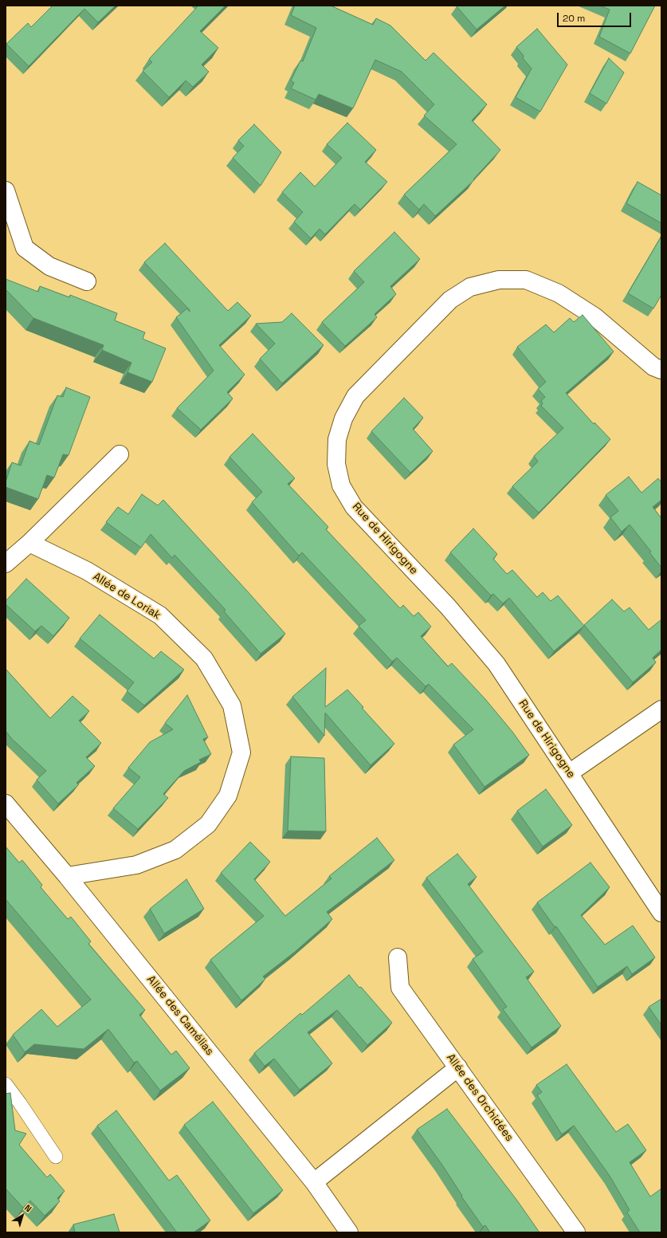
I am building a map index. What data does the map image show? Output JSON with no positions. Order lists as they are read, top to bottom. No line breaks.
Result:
{"streets":{"street":["Rue de Hirigogne","Allée de Loriak","Allée des Camélias","Allée des Orchidées"]},"crossings":[["Allée de Loriak","Allée des Camélias"]],"scale_bar":"20 m","north":"top right"}
